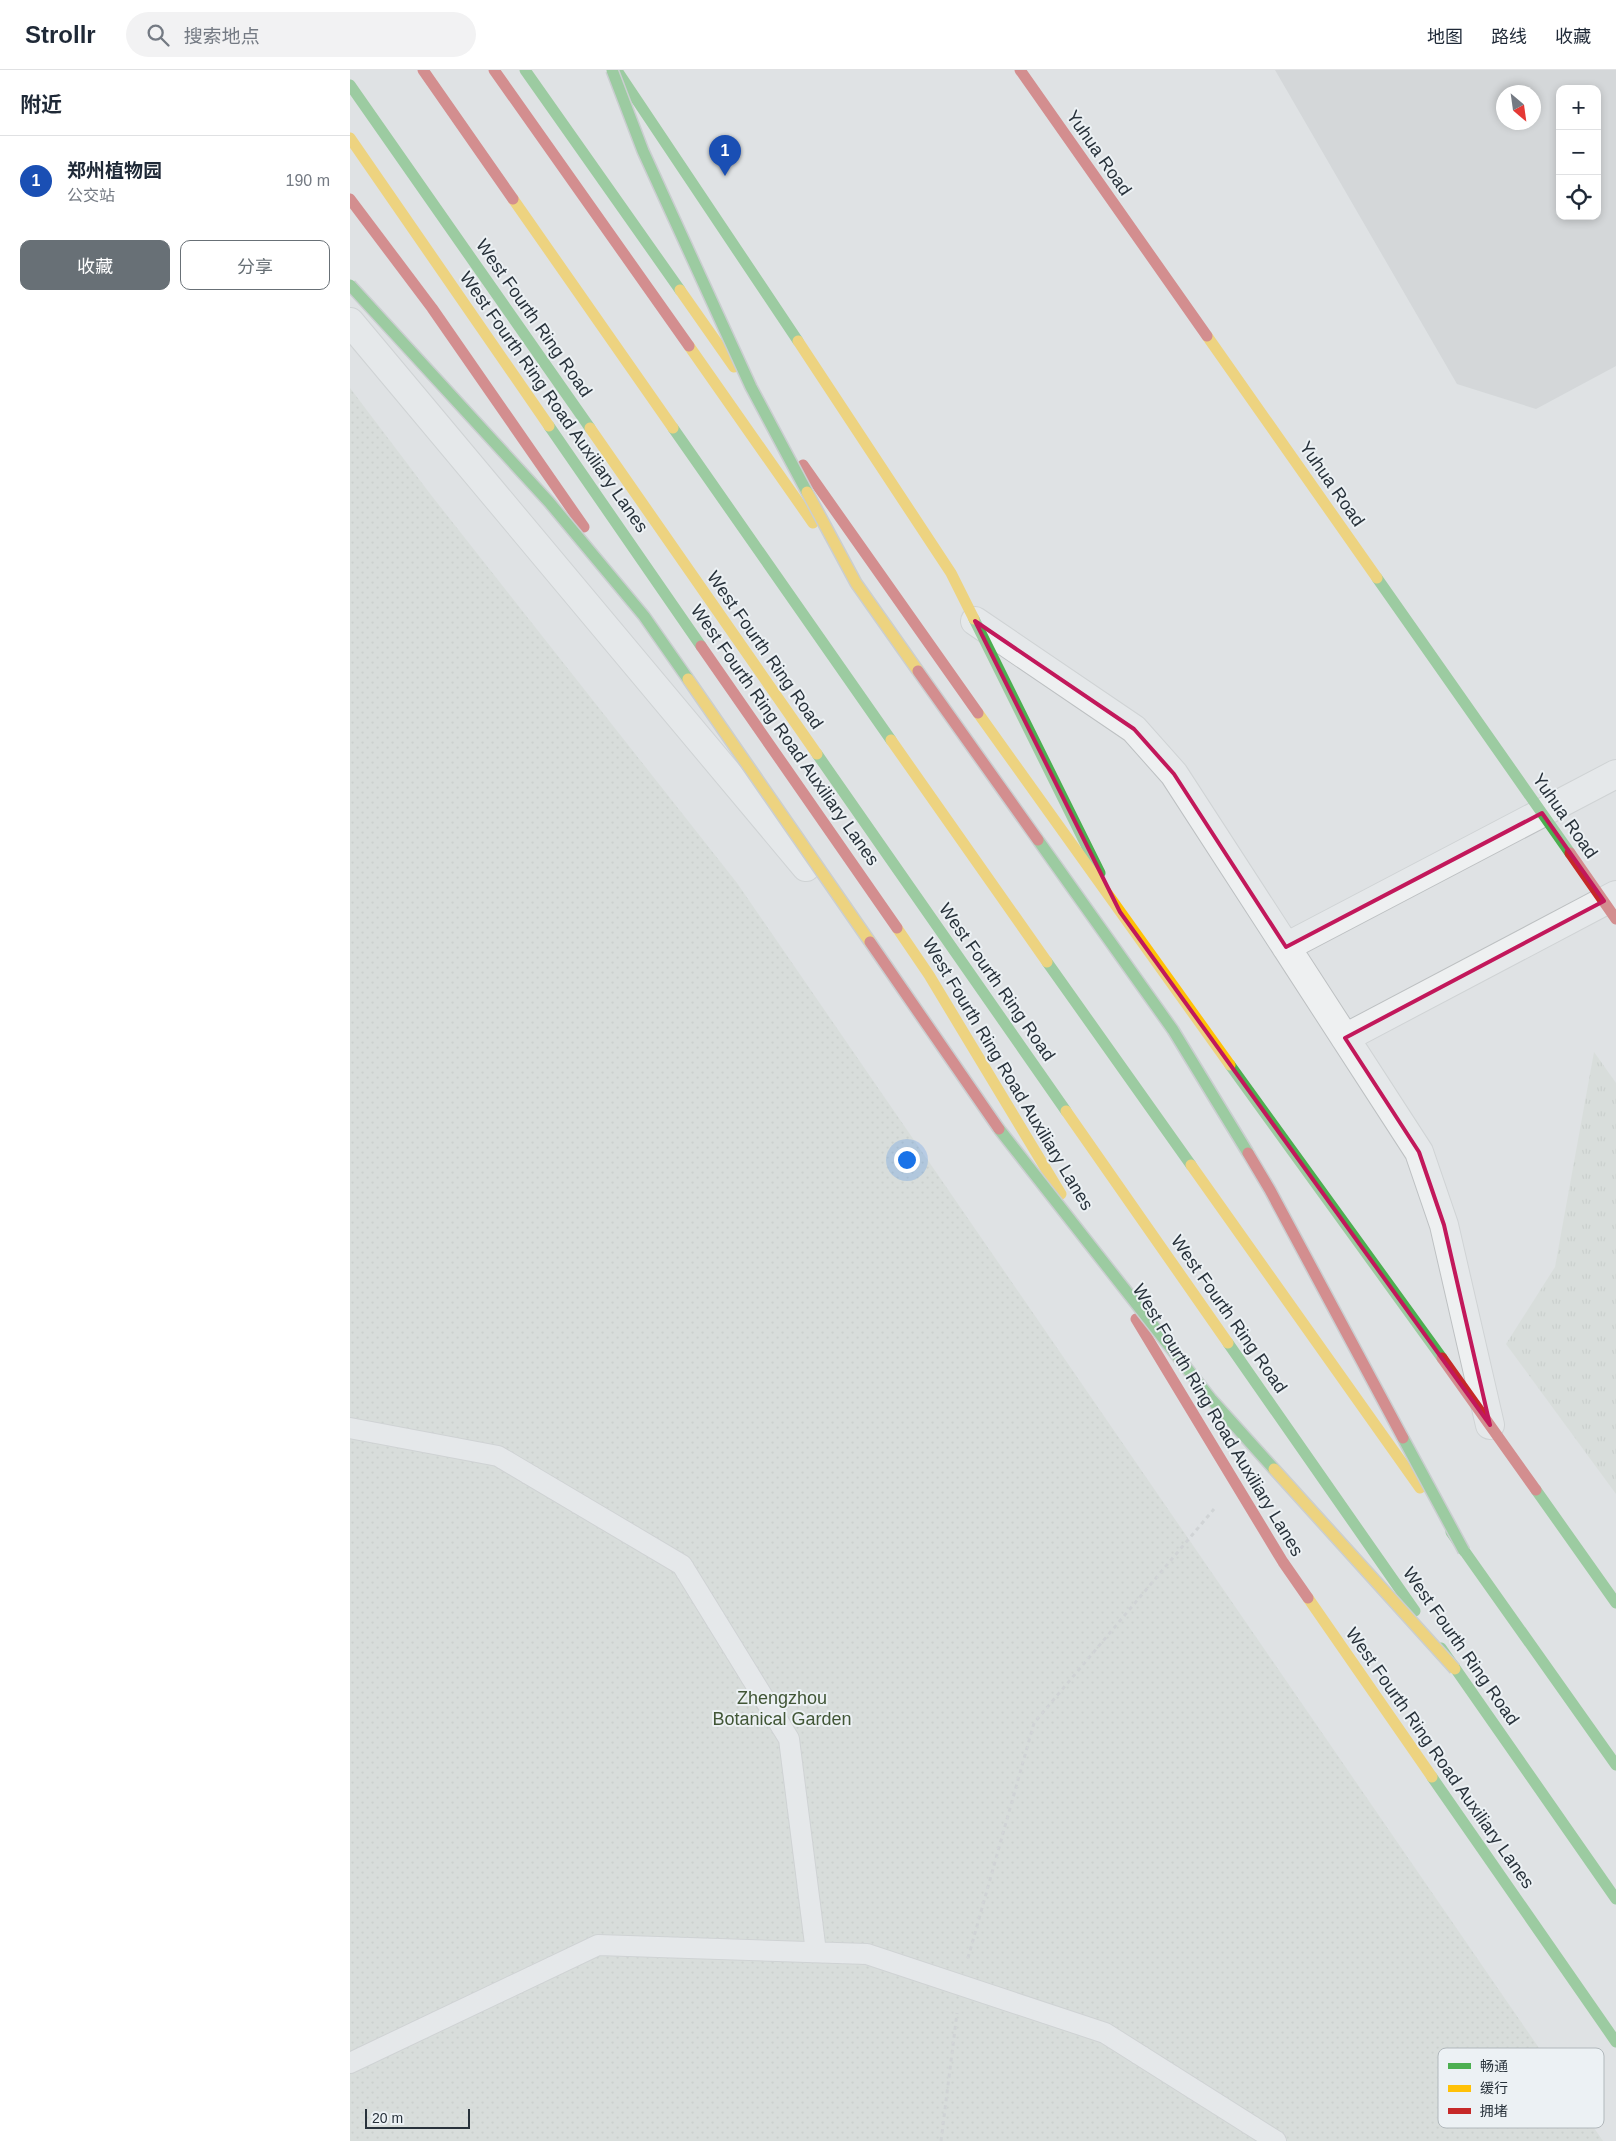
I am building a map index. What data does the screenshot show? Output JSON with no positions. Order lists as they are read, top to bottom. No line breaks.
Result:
{"streets":{"main road":["Yuhua Road","West Fourth Ring Road","West Fourth Ring Road Auxiliary Lanes"]},"parks":["Zhengzhou Botanical Garden"],"legend":["畅通","缓行","拥堵"],"scale_bar":"20 m","north":"bottom right","page":{"header":"Strollr","search":"搜索地点","nav":["地图","路线","收藏"],"heading":"附近","map_buttons":["+","−"],"list":[{"mark":"1","name":"郑州植物园","note":"公交站","value":"190 m"}],"pins":"1","buttons":["收藏","分享"],"scale":"20 m"}}
